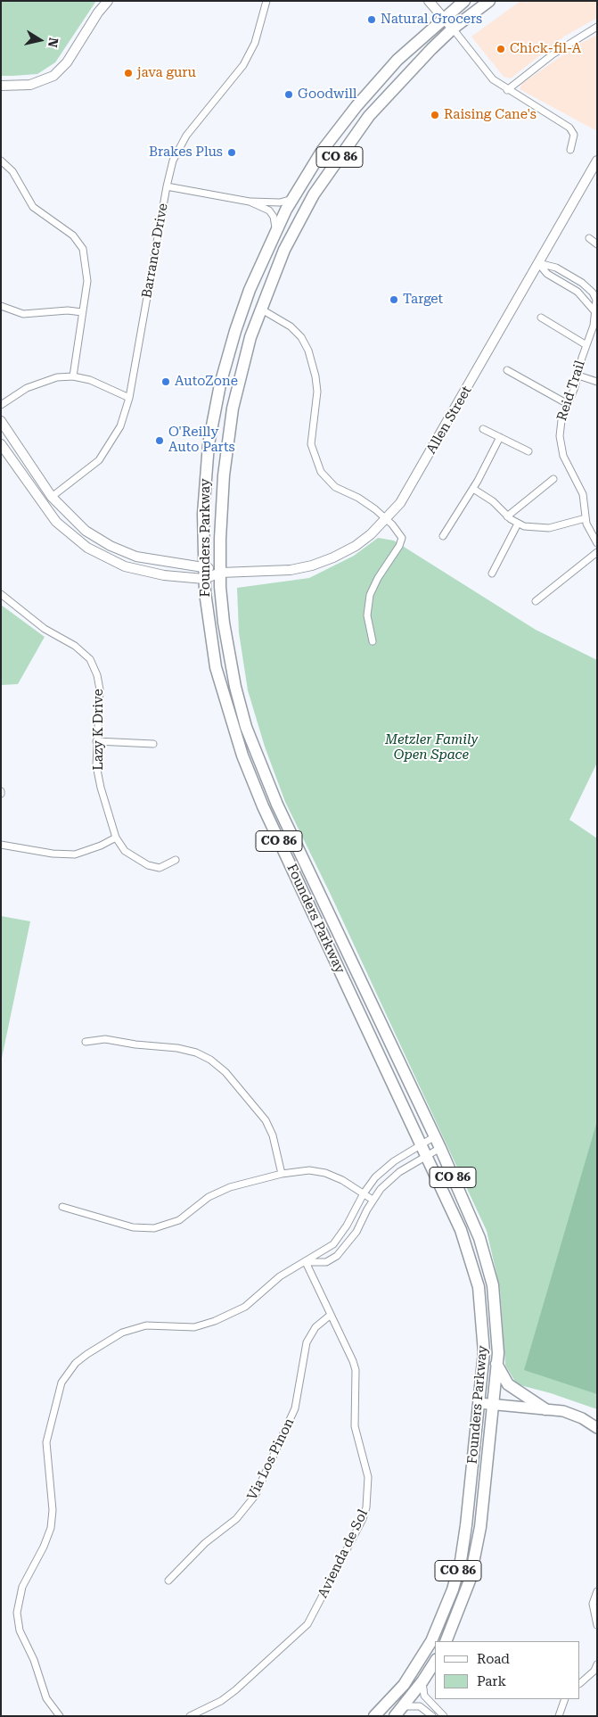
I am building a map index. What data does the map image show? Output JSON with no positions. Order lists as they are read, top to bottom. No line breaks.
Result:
{"streets":{"highway":["CO 86","Founders Parkway"],"street":["Barranca Drive","Reid Trail","Allen Street","Lazy K Drive","Via Los Pinon","Avienda de Sol"]},"crossings":[["Reid Trail","Allen Street"],["Allen Street","Founders Parkway"],["Via Los Pinon","Avienda de Sol"]],"parks":["Metzler Family Open Space"],"places":["Natural Grocers","Chick-fil-A","java guru","Goodwill","Raising Cane's","Brakes Plus","Target","AutoZone","O'Reilly Auto Parts"],"legend":["Road","Park"],"north":"right"}
